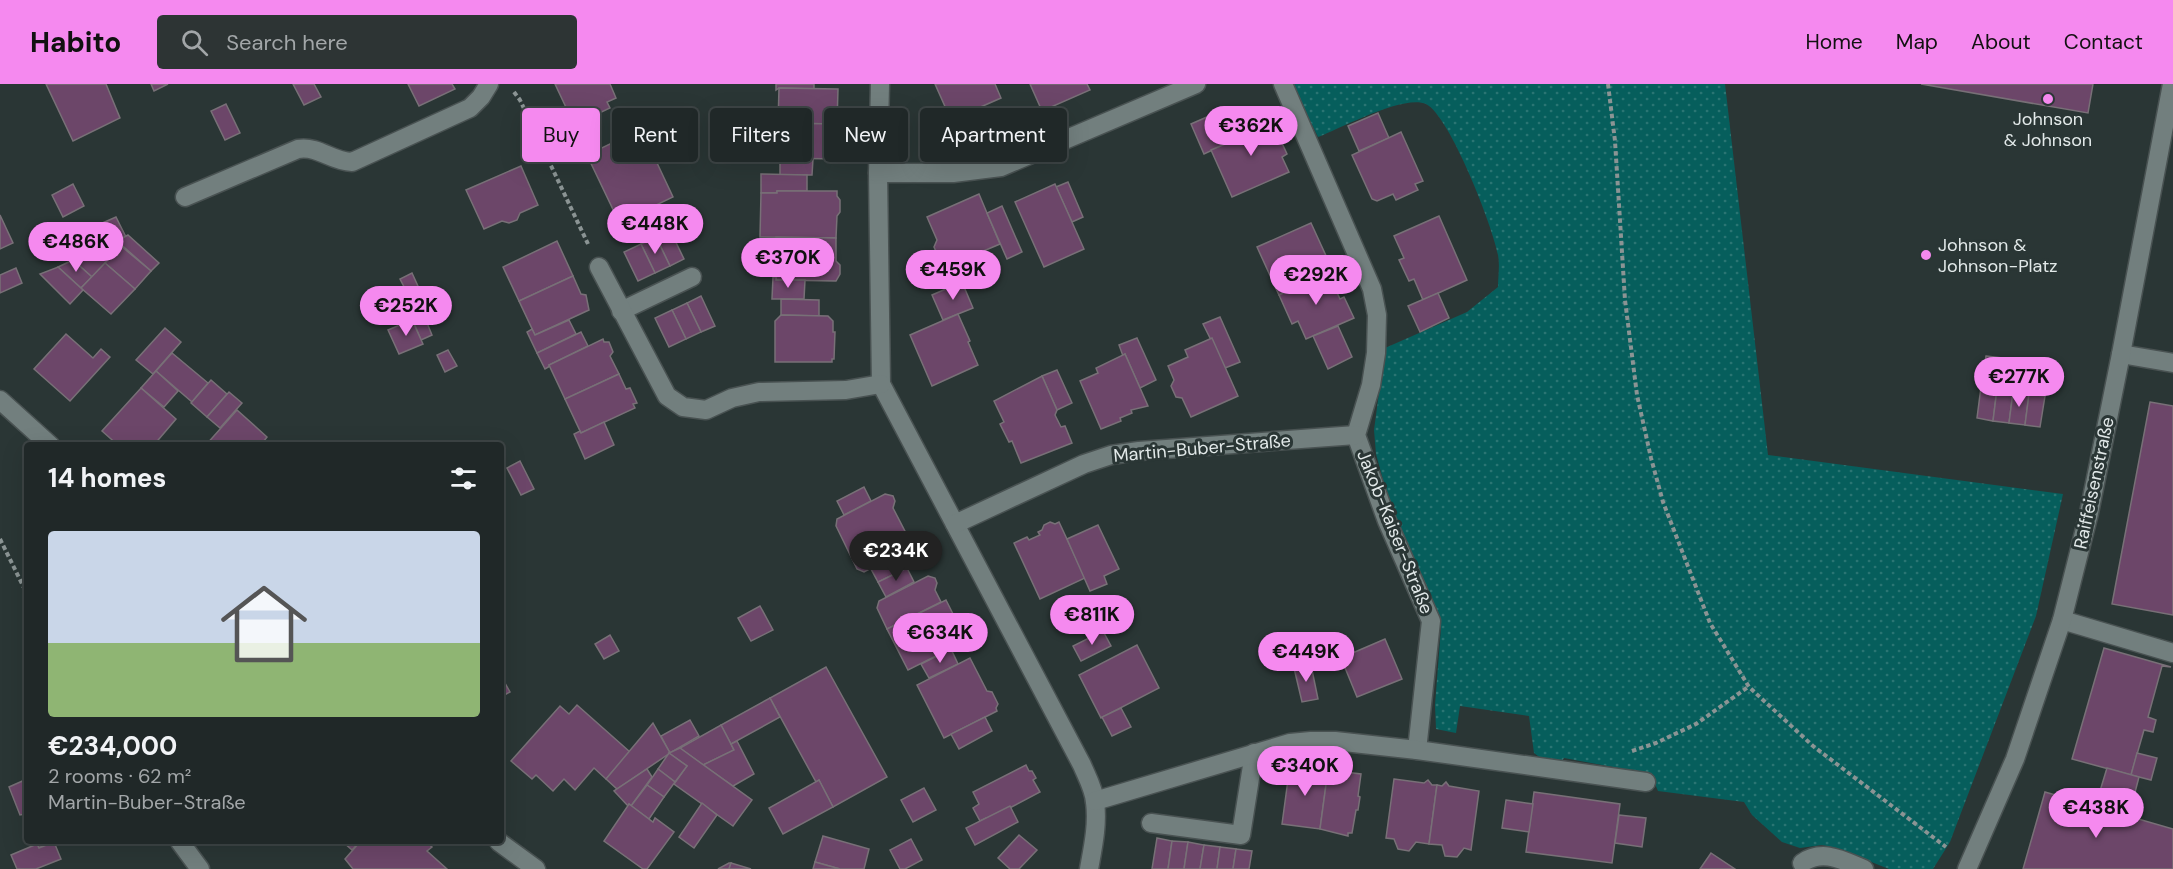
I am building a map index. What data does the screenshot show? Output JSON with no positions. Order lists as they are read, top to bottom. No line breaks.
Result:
{"streets":{"street":["Martin-Buber-Straße","Raiffeisenstraße","Jakob-Kaiser-Straße"]},"crossings":[["Martin-Buber-Straße","Jakob-Kaiser-Straße"]],"places":["Johnson & Johnson","Johnson & Johnson-Platz"],"page":{"header":"Habito","search":"Search here","nav":["Home","Map","About","Contact"],"price":["€362K","€448K","€486K","€370K","€459K","€292K","€252K","€277K","€234K","€811K","€634K","€449K","€340K","€438K"],"chip":["Buy","Rent","Filters","New","Apartment"],"heading":"14 homes","list":[{"name":"€234,000","note":"2 rooms · 62 m² · Martin-Buber-Straße"}]}}
